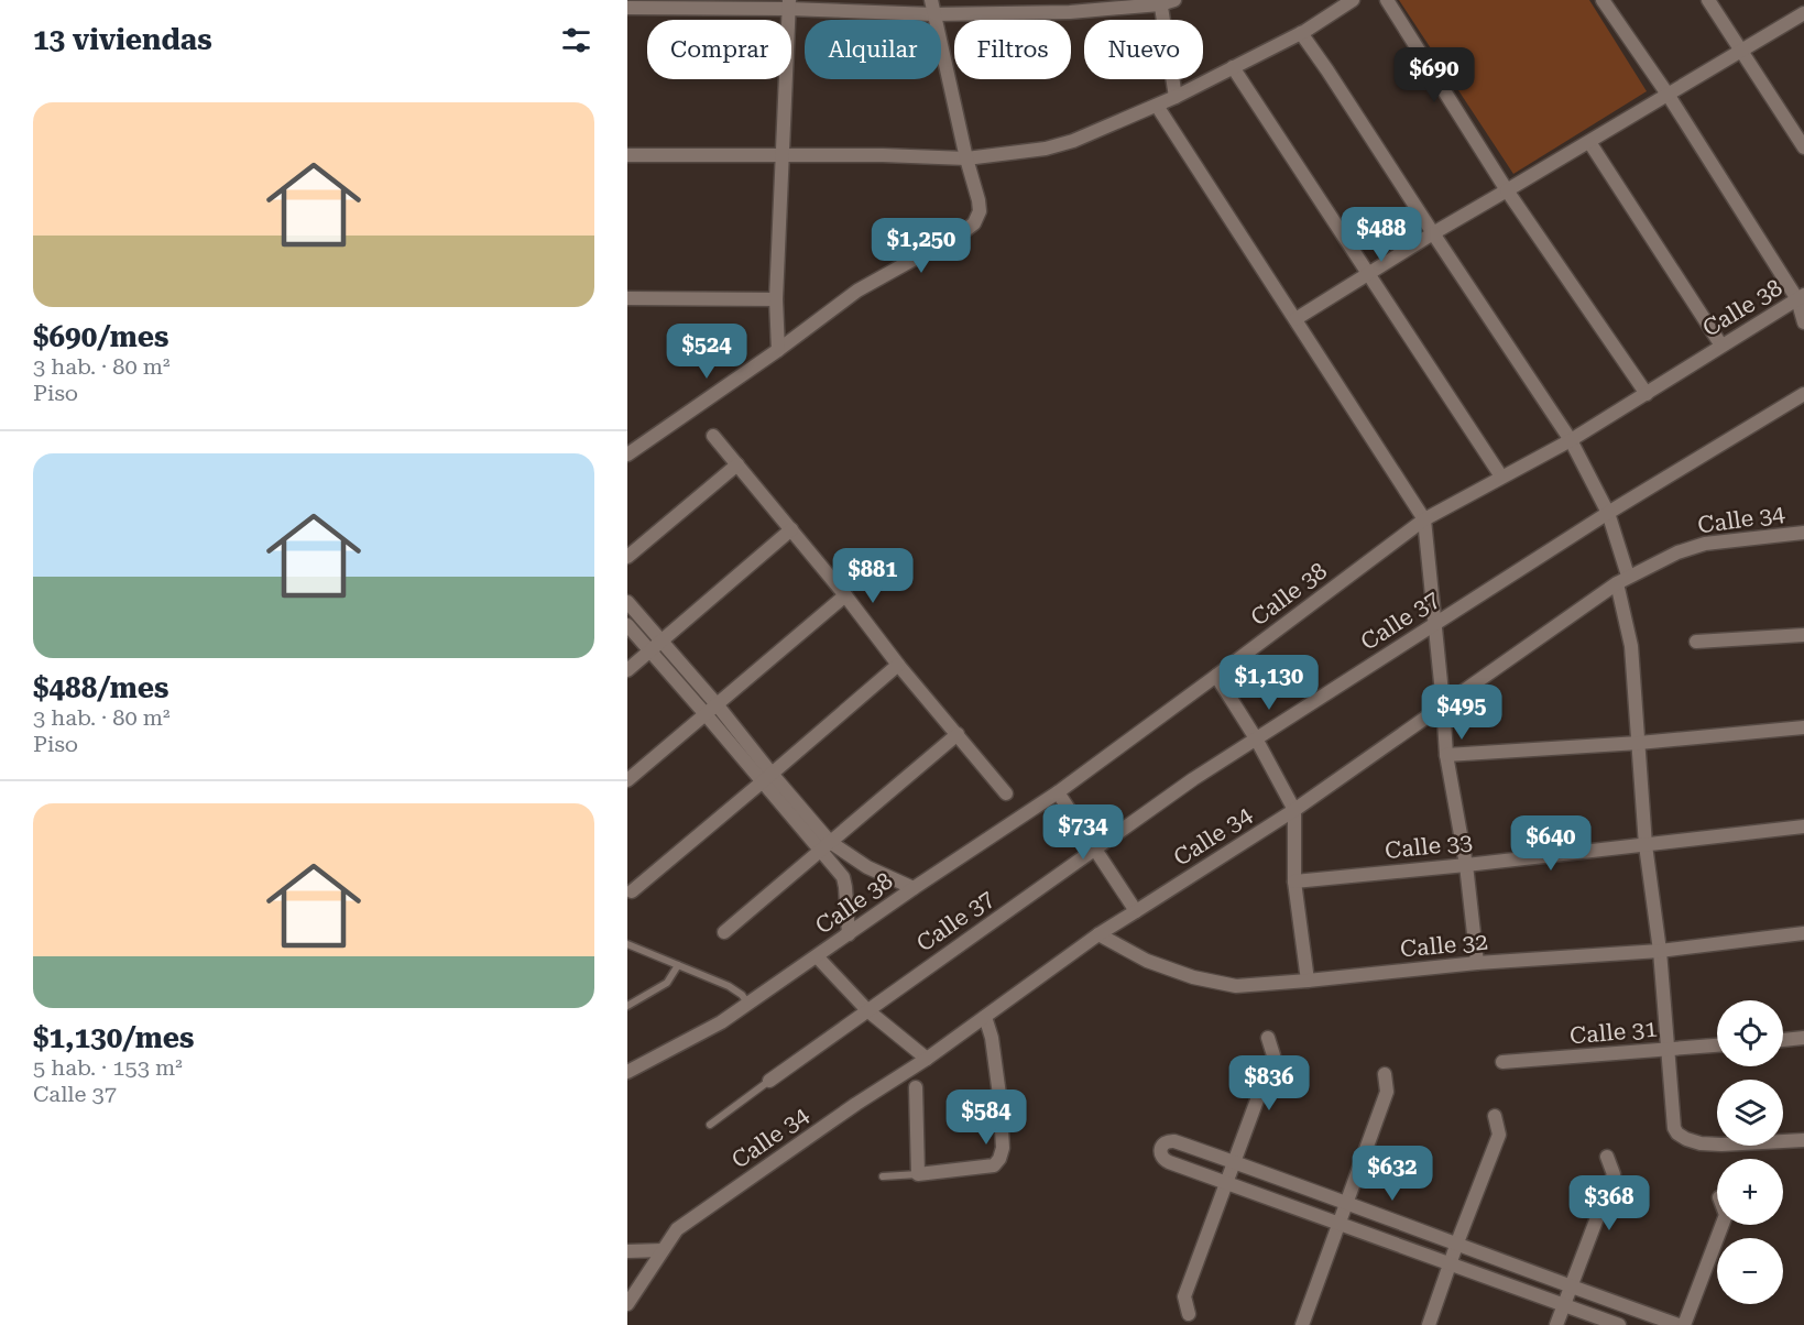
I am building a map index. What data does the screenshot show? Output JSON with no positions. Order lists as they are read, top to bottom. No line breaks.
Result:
{"streets":{"street":["Calle 38","Calle 34","Calle 37","Calle 33","Calle 32","Calle 31"]},"crossings":[["Calle 34","Calle 32"]],"page":{"heading":"13 viviendas","chip":["Comprar","Alquilar","Filtros","Nuevo"],"price":["$690","$488","$1,250","$524","$881","$1,130","$495","$734","$640","$836","$584","$632","$368"],"list":[{"name":"$690/mes","note":"3 hab. · 80 m² · Piso"},{"name":"$488/mes","note":"3 hab. · 80 m² · Piso"},{"name":"$1,130/mes","note":"5 hab. · 153 m² · Calle 37"}],"map_buttons":["+","−"]}}
